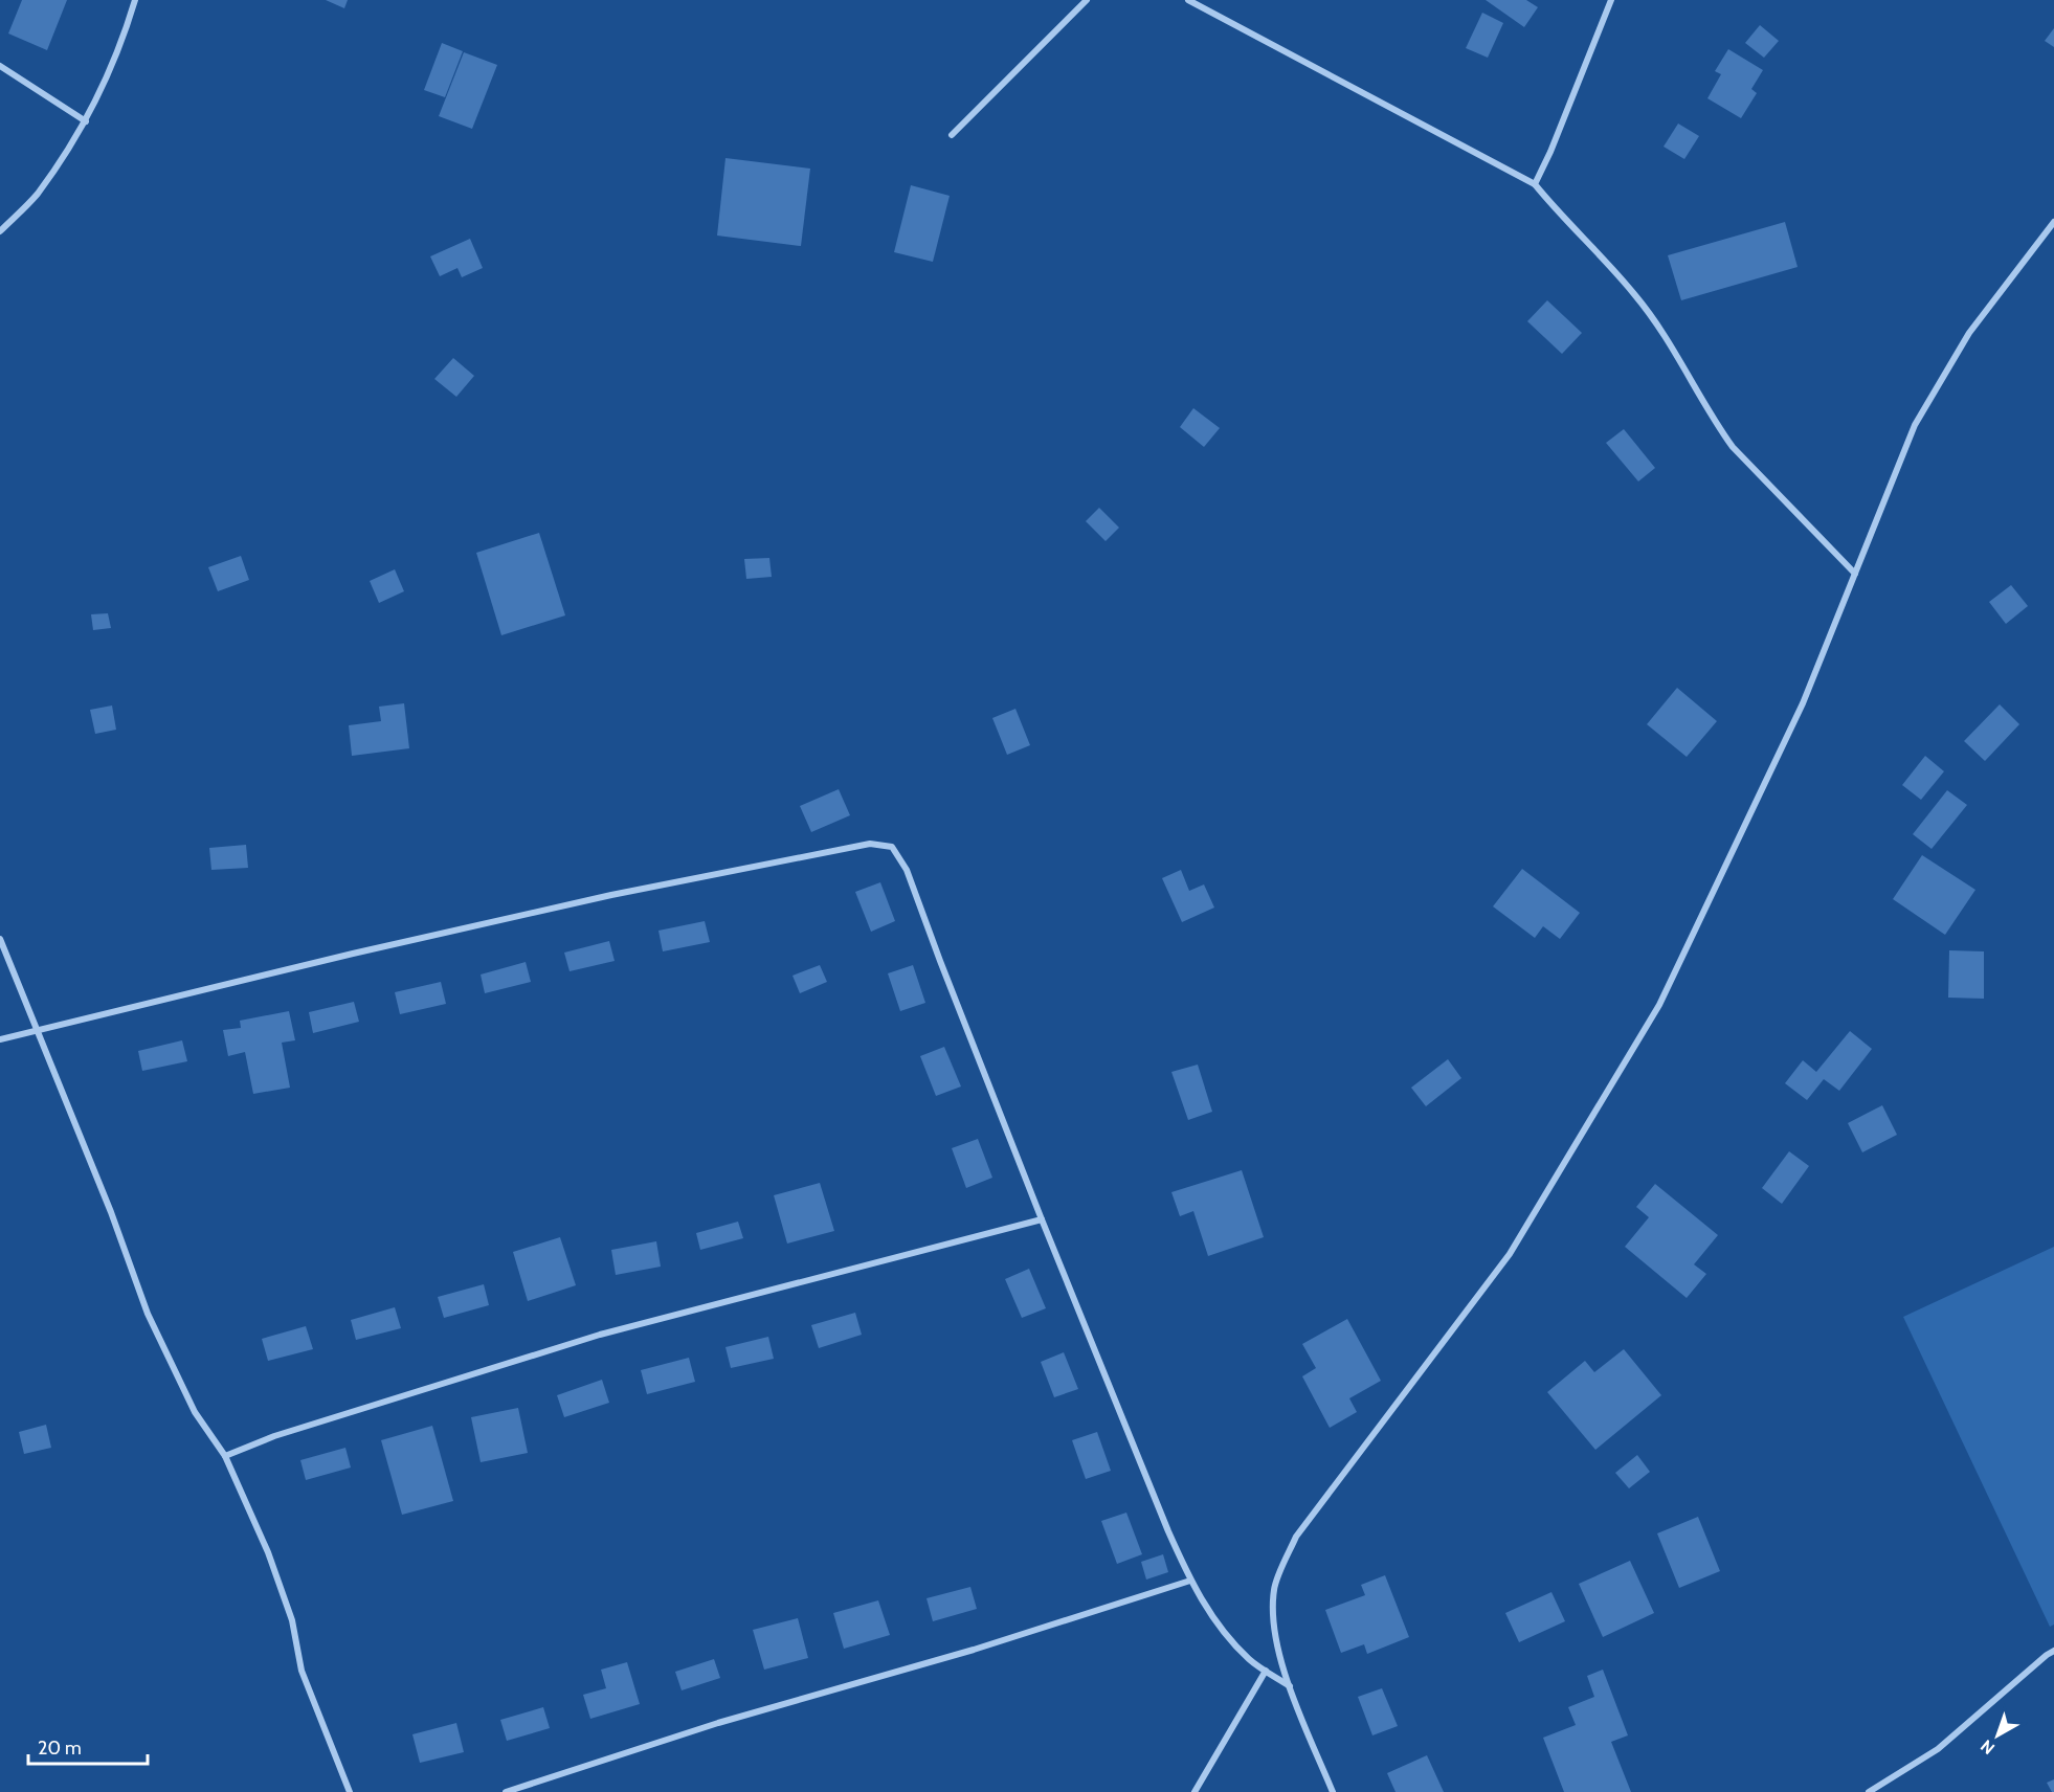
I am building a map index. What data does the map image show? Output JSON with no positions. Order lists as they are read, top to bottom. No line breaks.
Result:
{"scale_bar":"20 m","north":"bottom left"}
